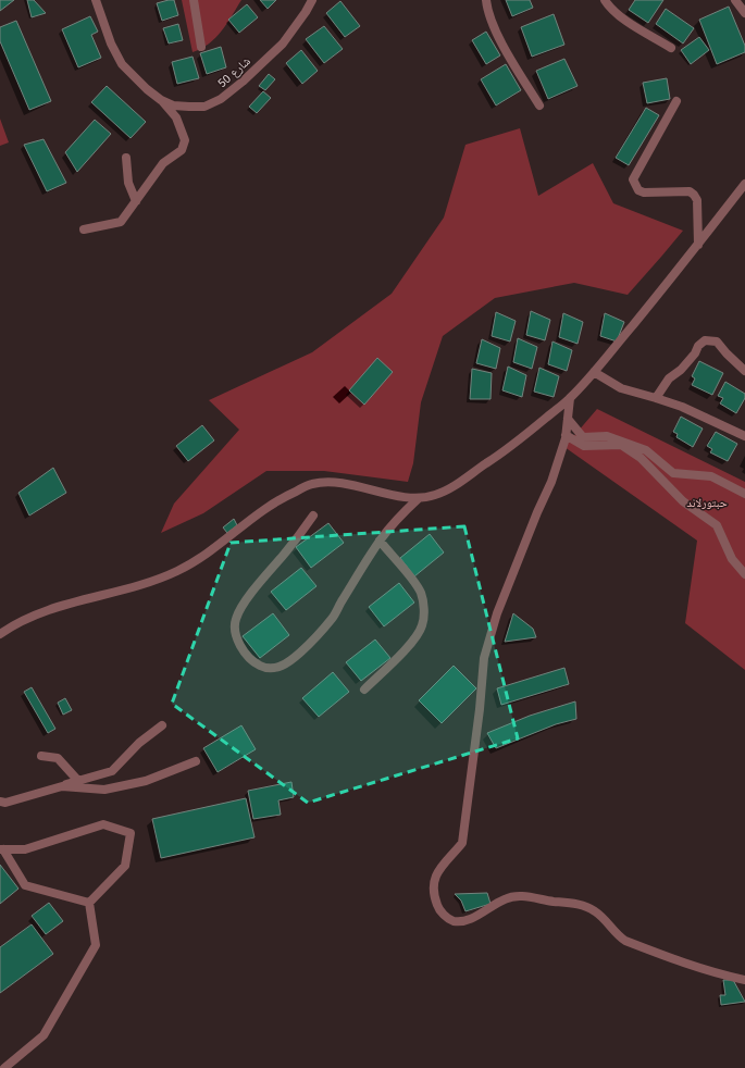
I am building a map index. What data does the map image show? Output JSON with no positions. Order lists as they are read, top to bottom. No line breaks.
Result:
{"streets":{"street":["شارع 50"]},"parks":["حبتورلاند"]}
